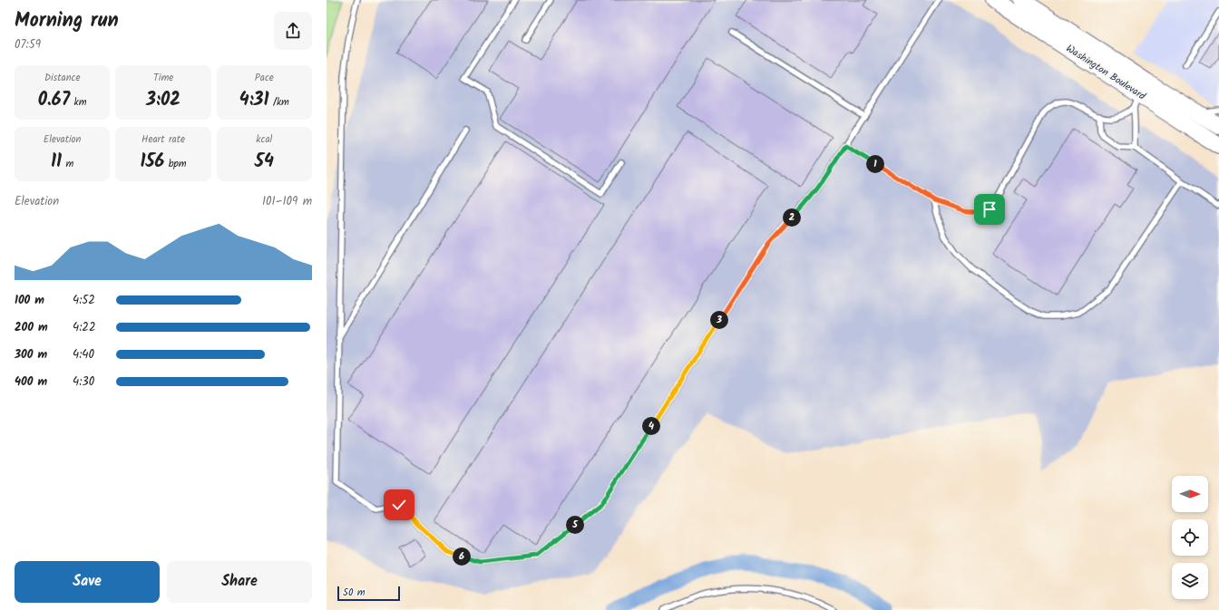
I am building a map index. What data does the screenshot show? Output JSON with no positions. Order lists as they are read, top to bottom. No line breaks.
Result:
{"streets":{"main road":["Washington Boulevard"]},"scale_bar":"50 m","north":"right","page":{"heading":["Morning run","07:59"],"stats":[["Distance","0.67 km"],["Time","3:02"],["Pace","4:31 /km"],["Elevation","11 m"],["Heart rate","156 bpm"],["kcal","54"]],"pins":["1","2","3","4","5","6"],"chart":["Elevation","101–109 m"],"list":[{"name":"100 m","note":"4:52"},{"name":"200 m","note":"4:22"},{"name":"300 m","note":"4:40"},{"name":"400 m","note":"4:30"}],"buttons":["Save","Share"],"scale":"50 m"}}
